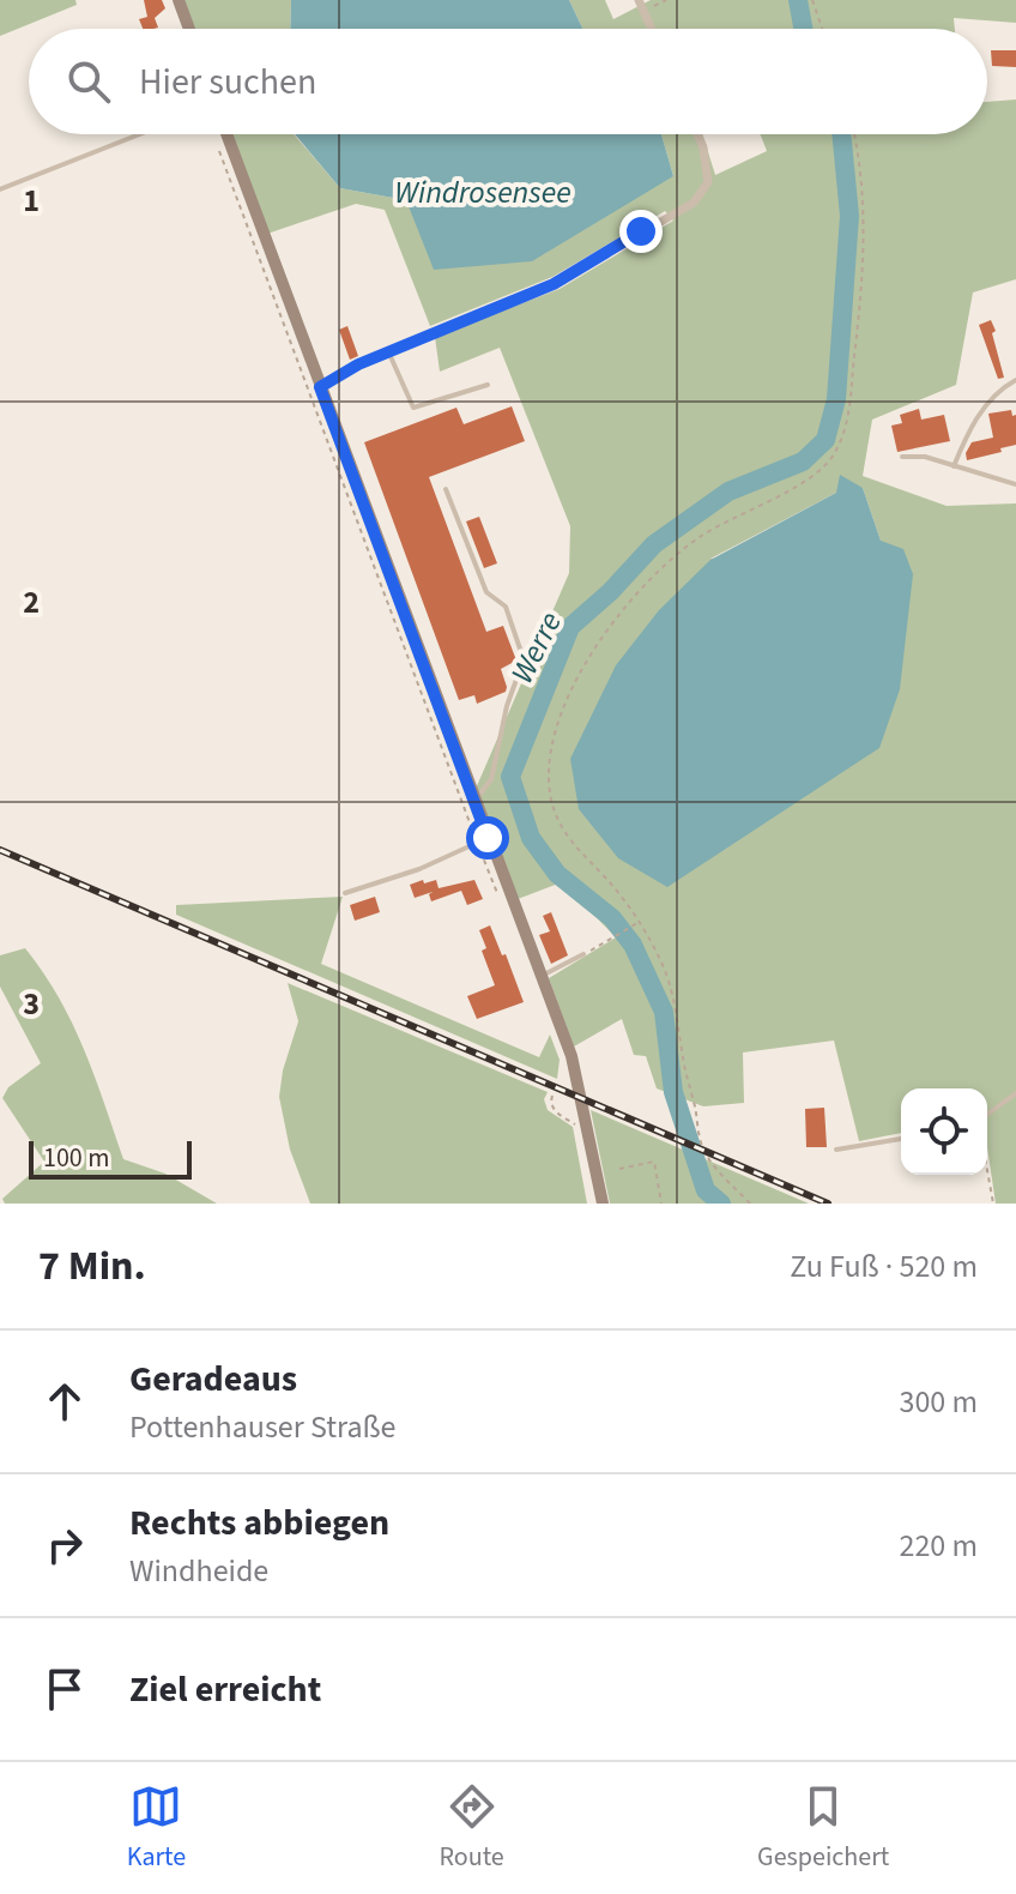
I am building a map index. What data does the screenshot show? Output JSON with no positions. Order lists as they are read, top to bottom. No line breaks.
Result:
{"water":["Windrosensee","Werre"],"scale_bar":"100 m","page":{"search":"Hier suchen","scale":"100 m","heading":["7 Min.","Zu Fuß · 520 m"],"list":[["Geradeaus","Pottenhauser Straße","300 m"],["Rechts abbiegen","Windheide","220 m"],"Ziel erreicht"],"nav":["Karte","Route","Gespeichert"]},"grid":{"rows":["1","2","3"]}}
